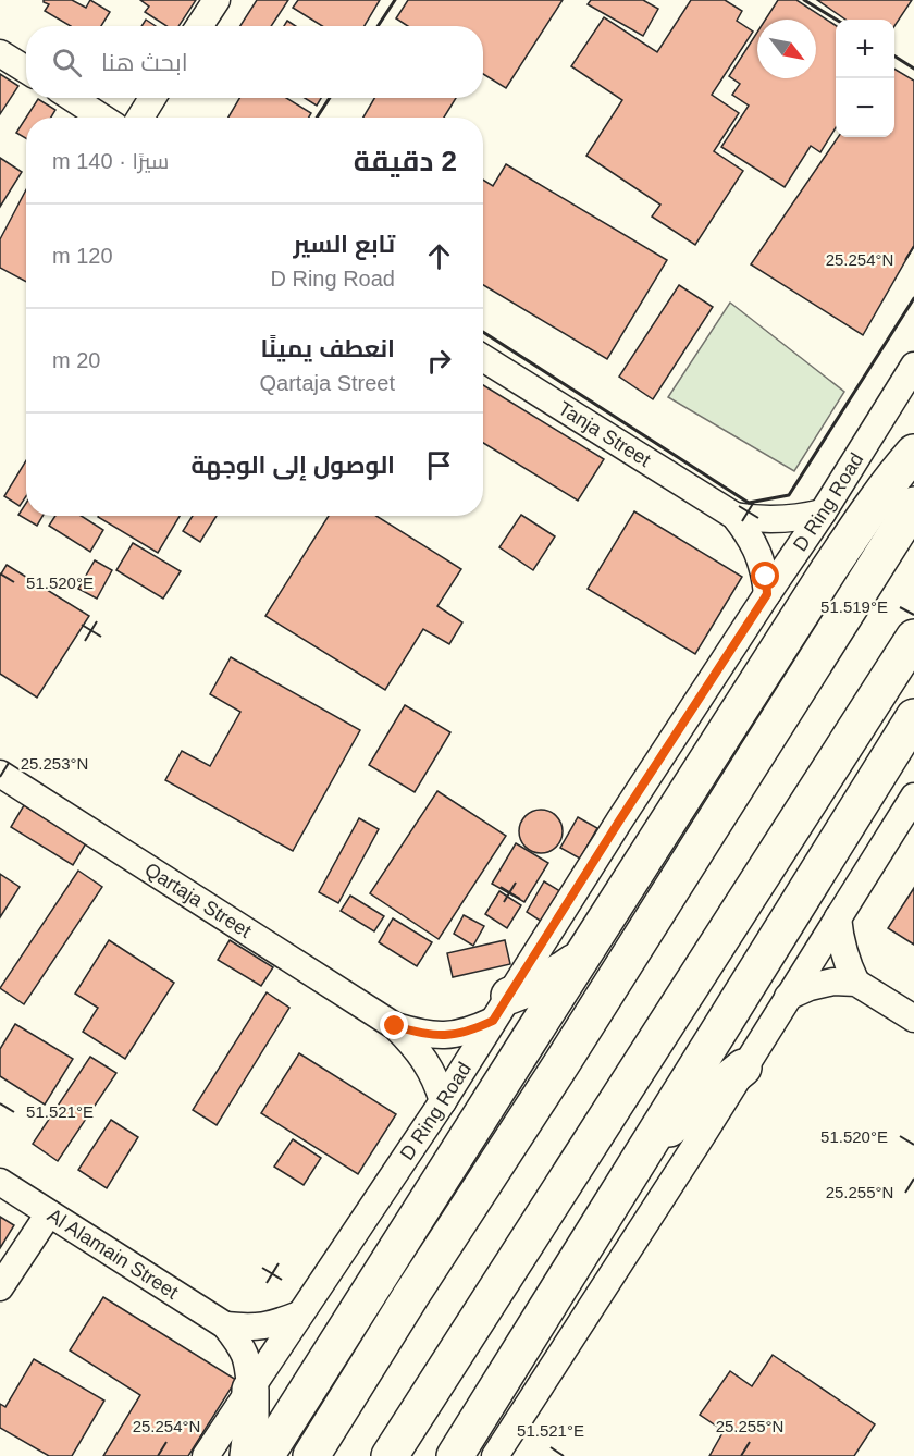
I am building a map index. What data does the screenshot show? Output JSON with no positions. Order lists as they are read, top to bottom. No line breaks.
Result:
{"streets":{"street":["Tanja Street","D Ring Road","Qartaja Street","Al Alamain Street"]},"crossings":[["Tanja Street","D Ring Road"],["D Ring Road","Qartaja Street"],["D Ring Road","Al Alamain Street"]],"north":"bottom right","page":{"map_buttons":["+","−"],"search":"ابحث هنا","heading":["2 دقيقة","سيرًا · 140 m"],"list":[["تابع السير","D Ring Road","120 m"],["انعطف يمينًا","Qartaja Street","20 m"],"الوصول إلى الوجهة"]},"coordinates":["25.254°N","51.520°E","51.519°E","25.253°N","51.521°E","25.255°N"]}
